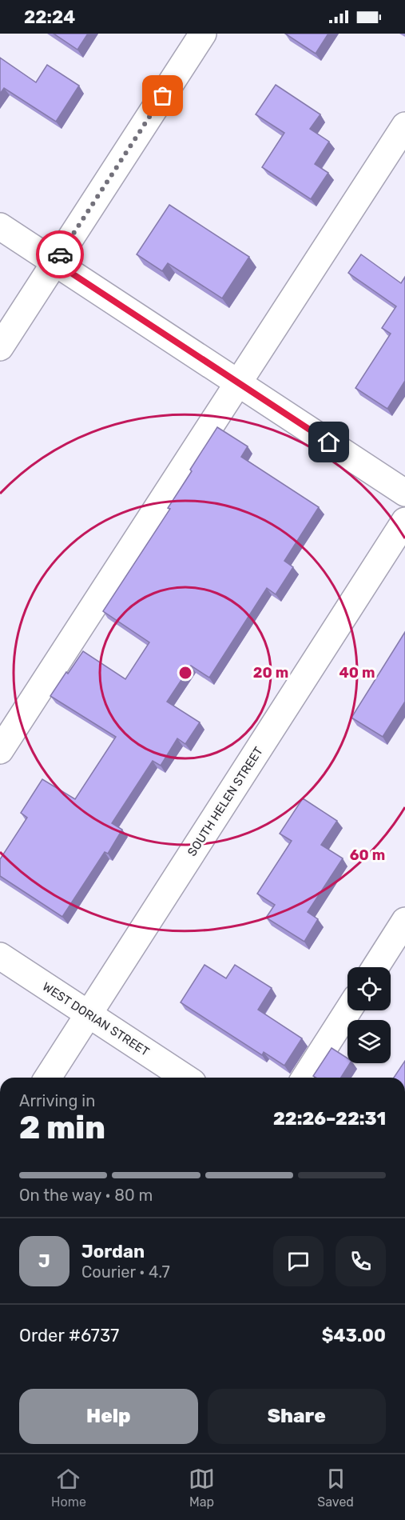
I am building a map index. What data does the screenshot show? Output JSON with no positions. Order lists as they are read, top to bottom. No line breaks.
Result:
{"streets":{"street":["SOUTH HELEN STREET","WEST DORIAN STREET"]},"crossings":[["SOUTH HELEN STREET","WEST DORIAN STREET"]],"page":{"status":"22:24","heading":["2 min","Arriving in","22:26–22:31"],"panel":["Jordan","Courier · 4.7","Order #6737","$43.00"],"bar":"On the way · 80 m","round":"J","buttons":["Help","Share"],"tabs":["Home","Map","Saved"]},"rings":["20 m","40 m","60 m"]}
